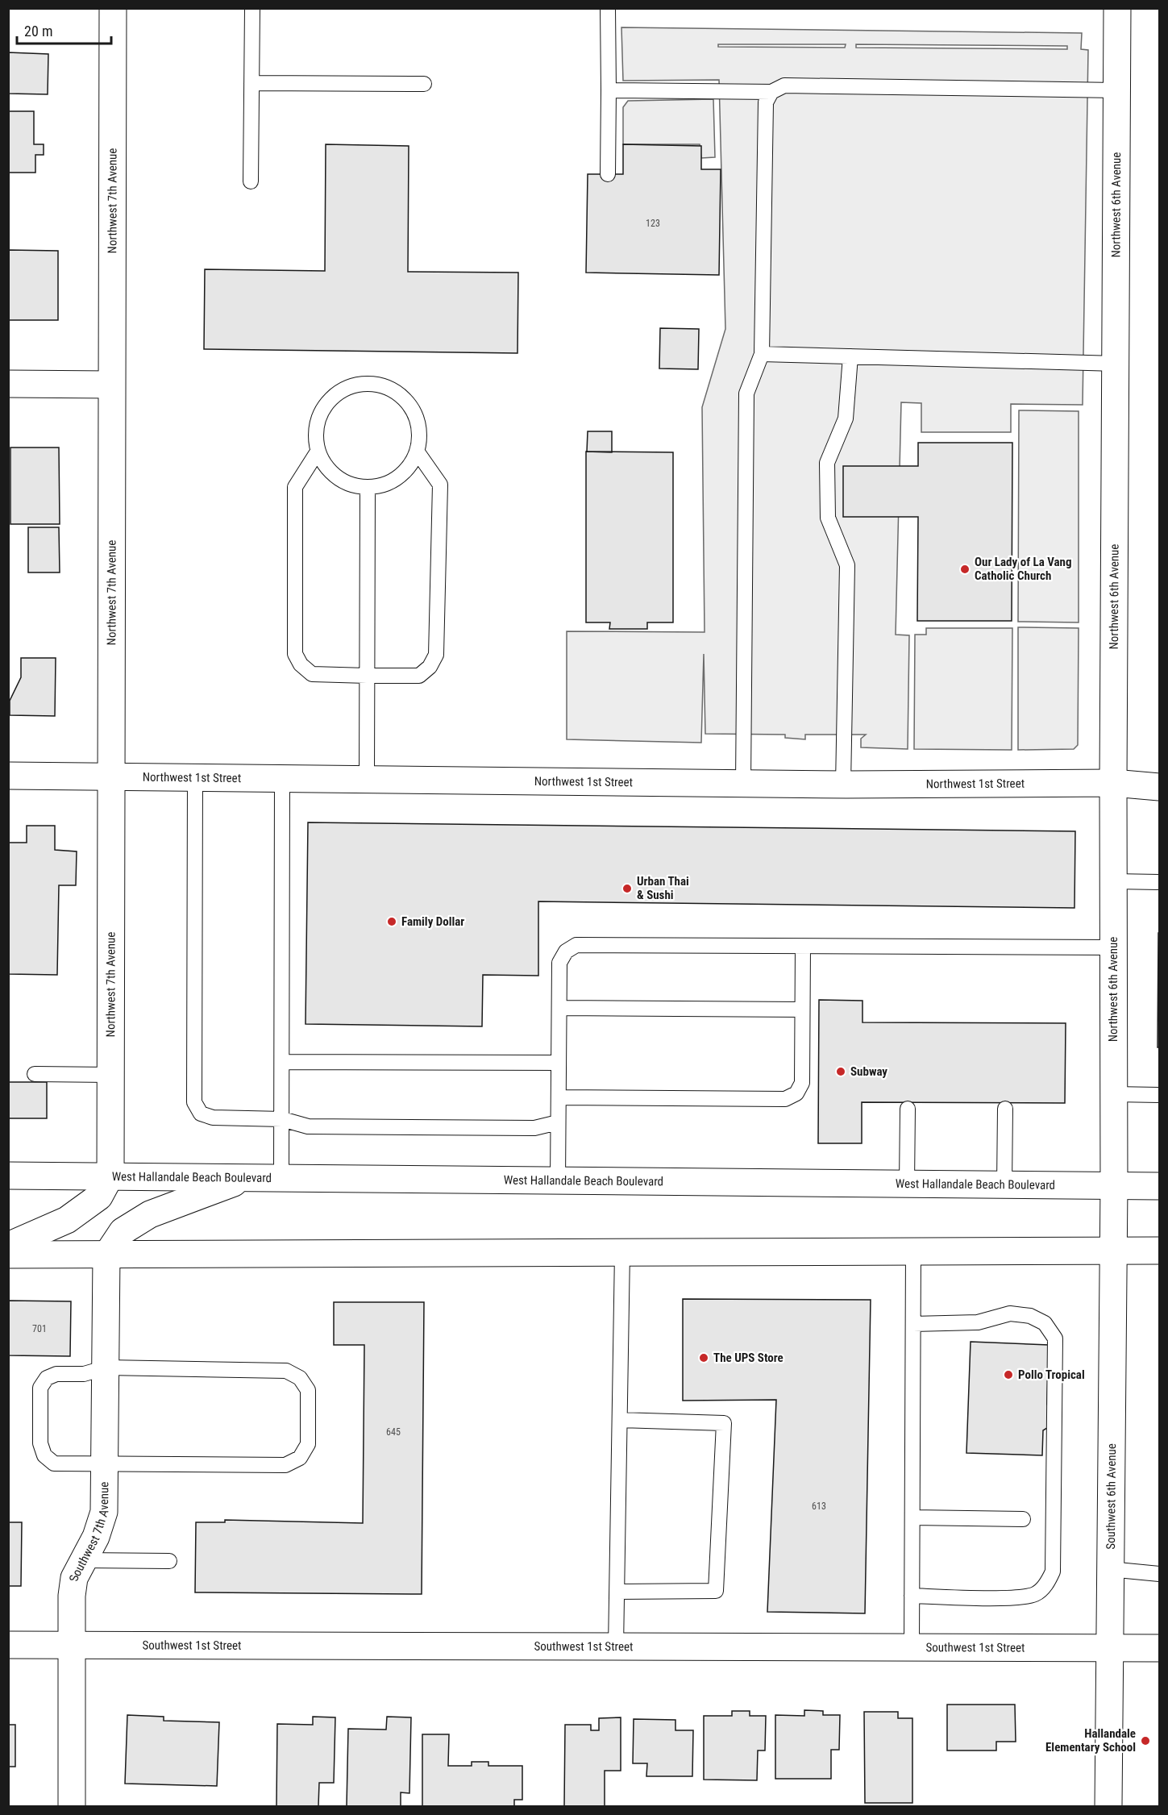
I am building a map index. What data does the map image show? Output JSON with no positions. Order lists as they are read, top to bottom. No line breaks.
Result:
{"streets":{"street":["Northwest 7th Avenue","Northwest 6th Avenue","Northwest 1st Street","West Hallandale Beach Boulevard","Southwest 6th Avenue","Southwest 7th Avenue","Southwest 1st Street"]},"crossings":[["Northwest 7th Avenue","Northwest 1st Street"],["Northwest 7th Avenue","West Hallandale Beach Boulevard"],["Northwest 6th Avenue","Northwest 1st Street"],["Northwest 6th Avenue","West Hallandale Beach Boulevard"],["Northwest 6th Avenue","Southwest 6th Avenue"],["West Hallandale Beach Boulevard","Southwest 6th Avenue"],["Southwest 6th Avenue","Southwest 1st Street"],["Southwest 7th Avenue","Southwest 1st Street"]],"places":["Our Lady of La Vang Catholic Church","Urban Thai & Sushi","Family Dollar","Subway","The UPS Store","Pollo Tropical","Hallandale Elementary School"],"house_numbers":["123","701","645","613"],"scale_bar":"20 m"}
